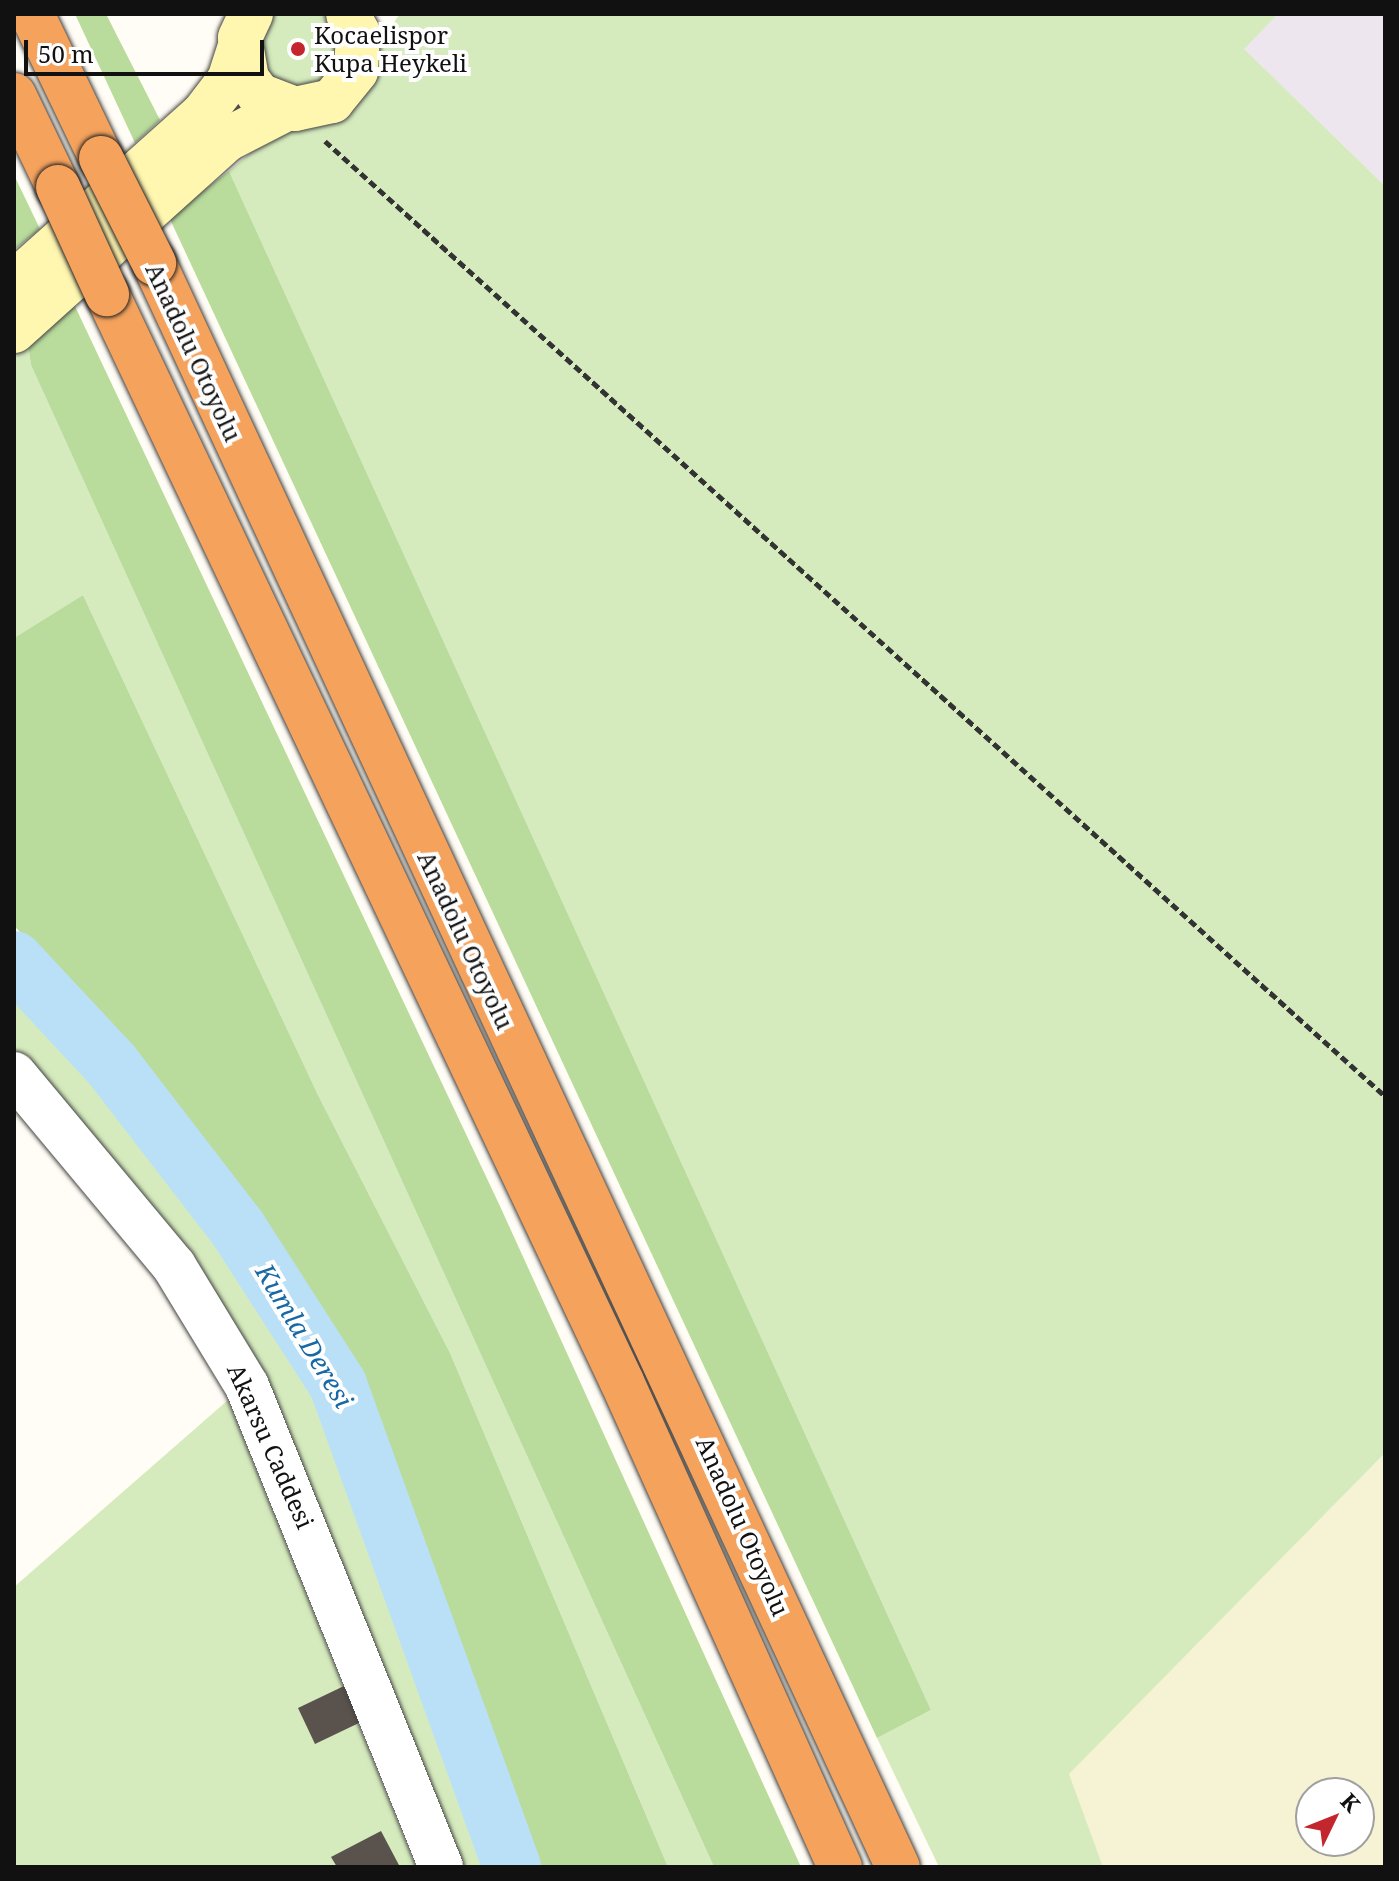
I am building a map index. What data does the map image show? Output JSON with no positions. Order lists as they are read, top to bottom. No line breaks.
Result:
{"streets":{"highway":["Anadolu Otoyolu"],"street":["Akarsu Caddesi"]},"water":["Kumla Deresi"],"places":["Kocaelispor Kupa Heykeli"],"scale_bar":"50 m","north":"top right"}
